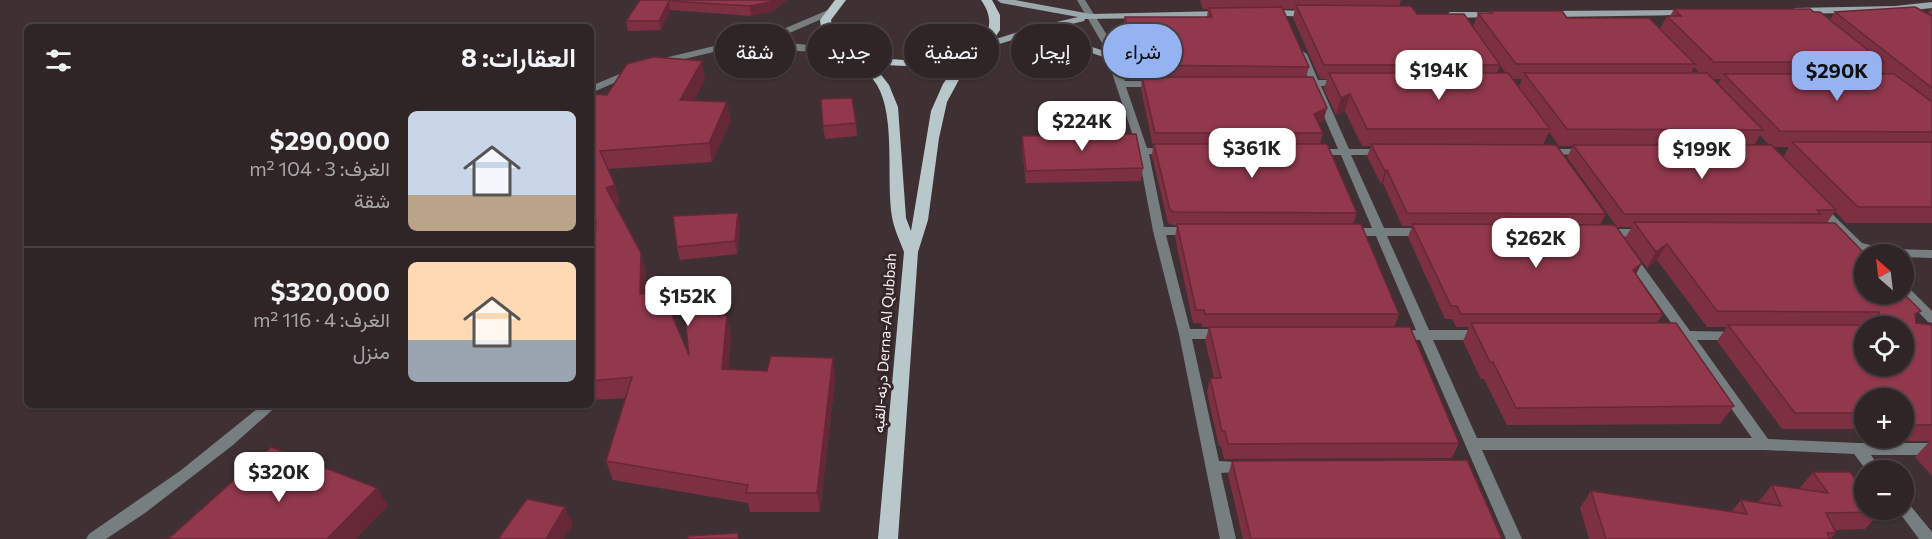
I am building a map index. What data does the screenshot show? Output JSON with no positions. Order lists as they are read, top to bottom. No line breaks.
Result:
{"streets":{"main road":["درنه-القبه Derna-Al Qubbah"]},"north":"top left","page":{"chip":["شراء","إيجار","تصفية","جديد","شقة"],"heading":"العقارات: 8","price":["$194K","$290K","$224K","$361K","$199K","$262K","$152K","$320K"],"list":[{"name":"$290,000","note":"الغرف: 3 · 104 m² · شقة"},{"name":"$320,000","note":"الغرف: 4 · 116 m² · منزل"}],"map_buttons":["+","−"]}}
